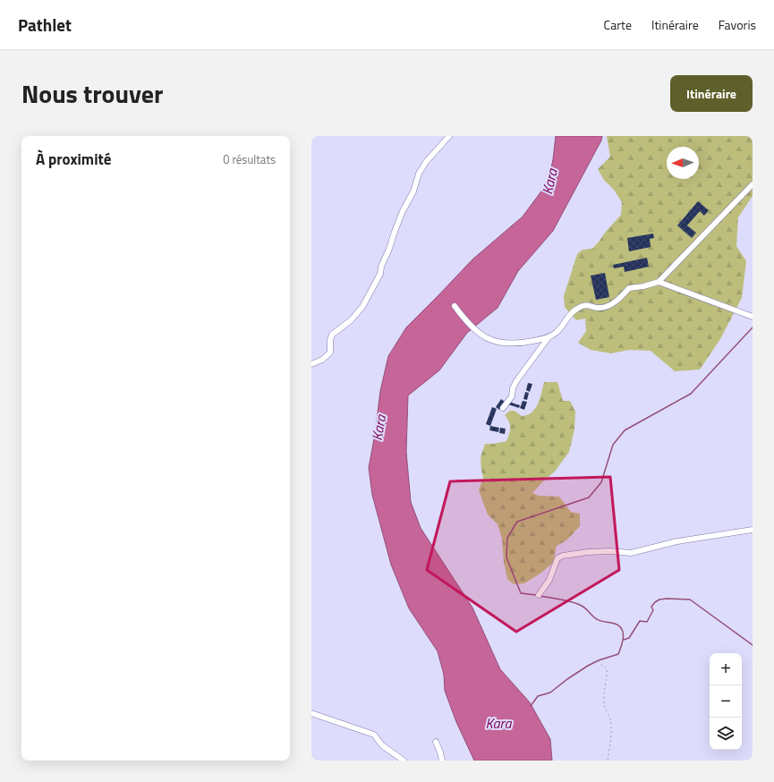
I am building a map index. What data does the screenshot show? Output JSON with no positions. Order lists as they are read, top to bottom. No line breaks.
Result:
{"water":["Kara"],"north":"left","page":{"header":"Pathlet","nav":["Carte","Itinéraire","Favoris"],"title":"Nous trouver","buttons":"Itinéraire","heading":["À proximité","0 résultats"],"map_buttons":["+","−"]}}
